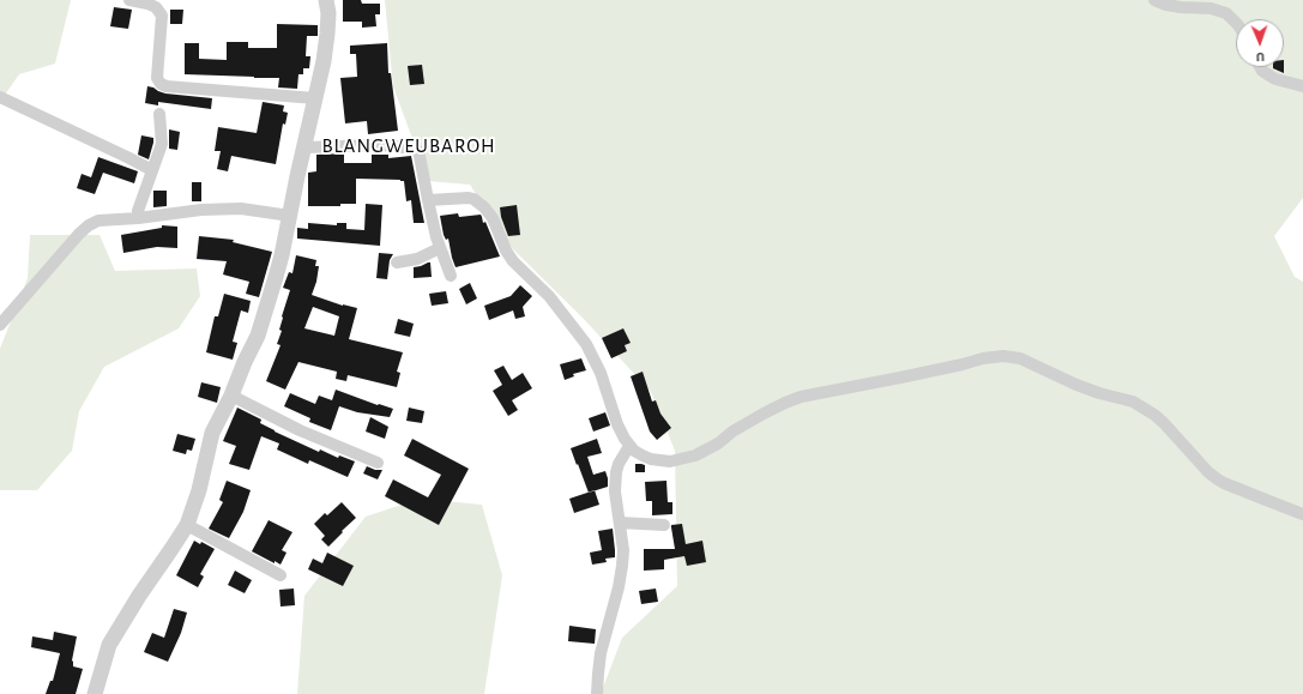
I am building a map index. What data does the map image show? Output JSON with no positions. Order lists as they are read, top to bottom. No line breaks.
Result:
{"districts":["BLANGWEUBAROH"],"north":"bottom"}
